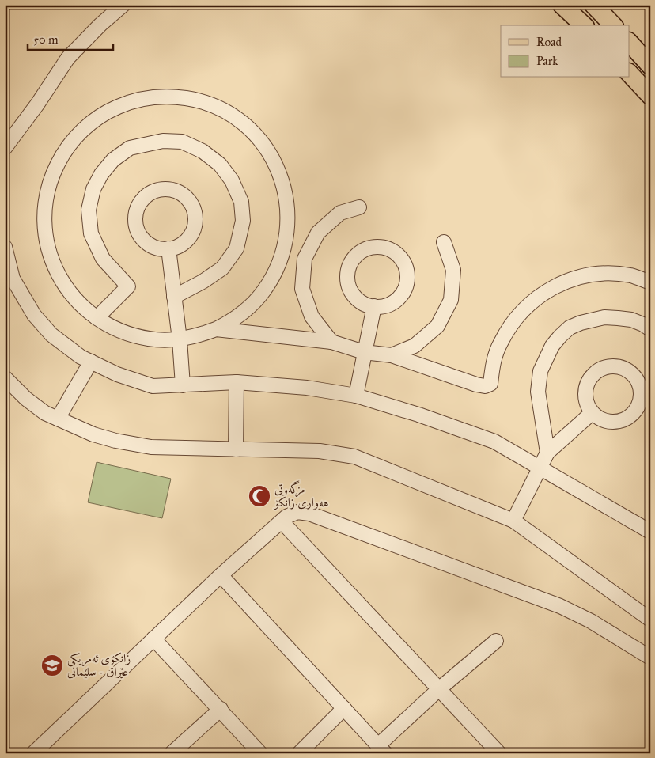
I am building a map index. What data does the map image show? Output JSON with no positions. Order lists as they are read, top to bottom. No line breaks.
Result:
{"places":{"mosque":["مزگەوتی هەواری زانکۆ"],"school or university":["زانکۆی ئەمریکی عێراق - سلێمانی"]},"legend":["Road","Park"],"scale_bar":"50 m"}
